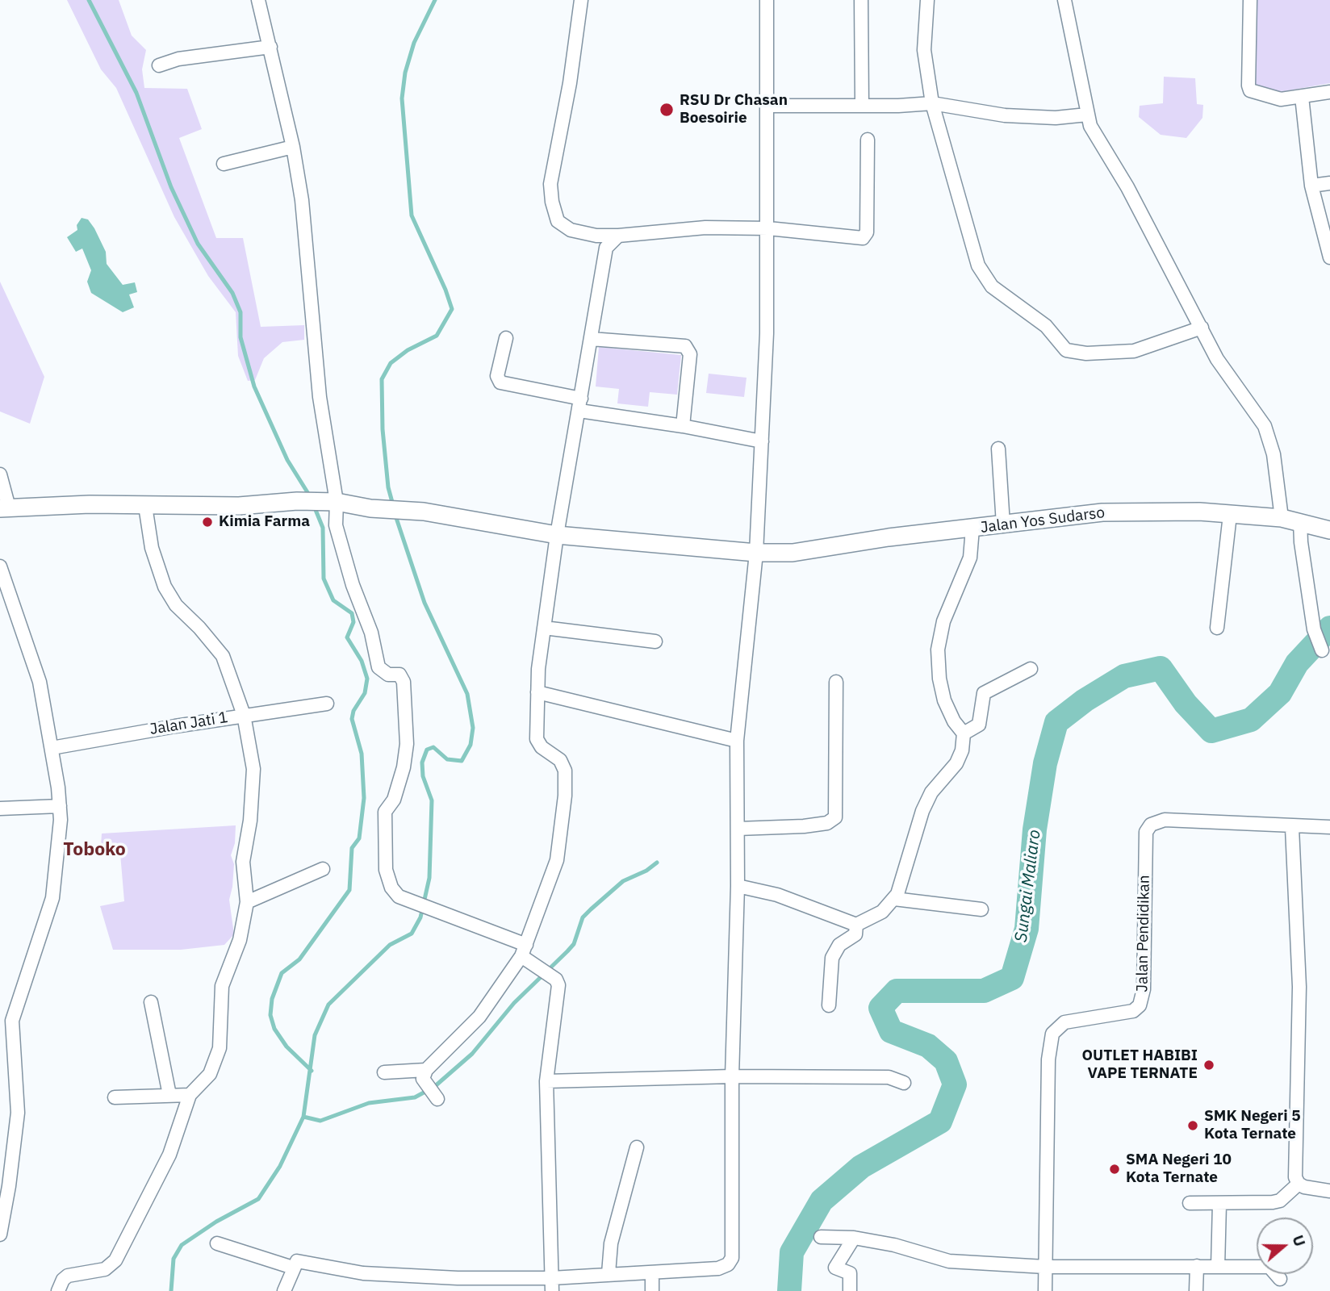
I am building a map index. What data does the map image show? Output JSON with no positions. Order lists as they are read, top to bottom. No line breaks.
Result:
{"streets":{"street":["Jalan Yos Sudarso","Jalan Jati 1","Jalan Pendidikan"]},"districts":["Toboko"],"water":["Sungai Maliaro"],"places":["RSU Dr Chasan Boesoirie","Kimia Farma","OUTLET HABIBI VAPE TERNATE","SMK Negeri 5 Kota Ternate","SMA Negeri 10 Kota Ternate"],"north":"right"}
